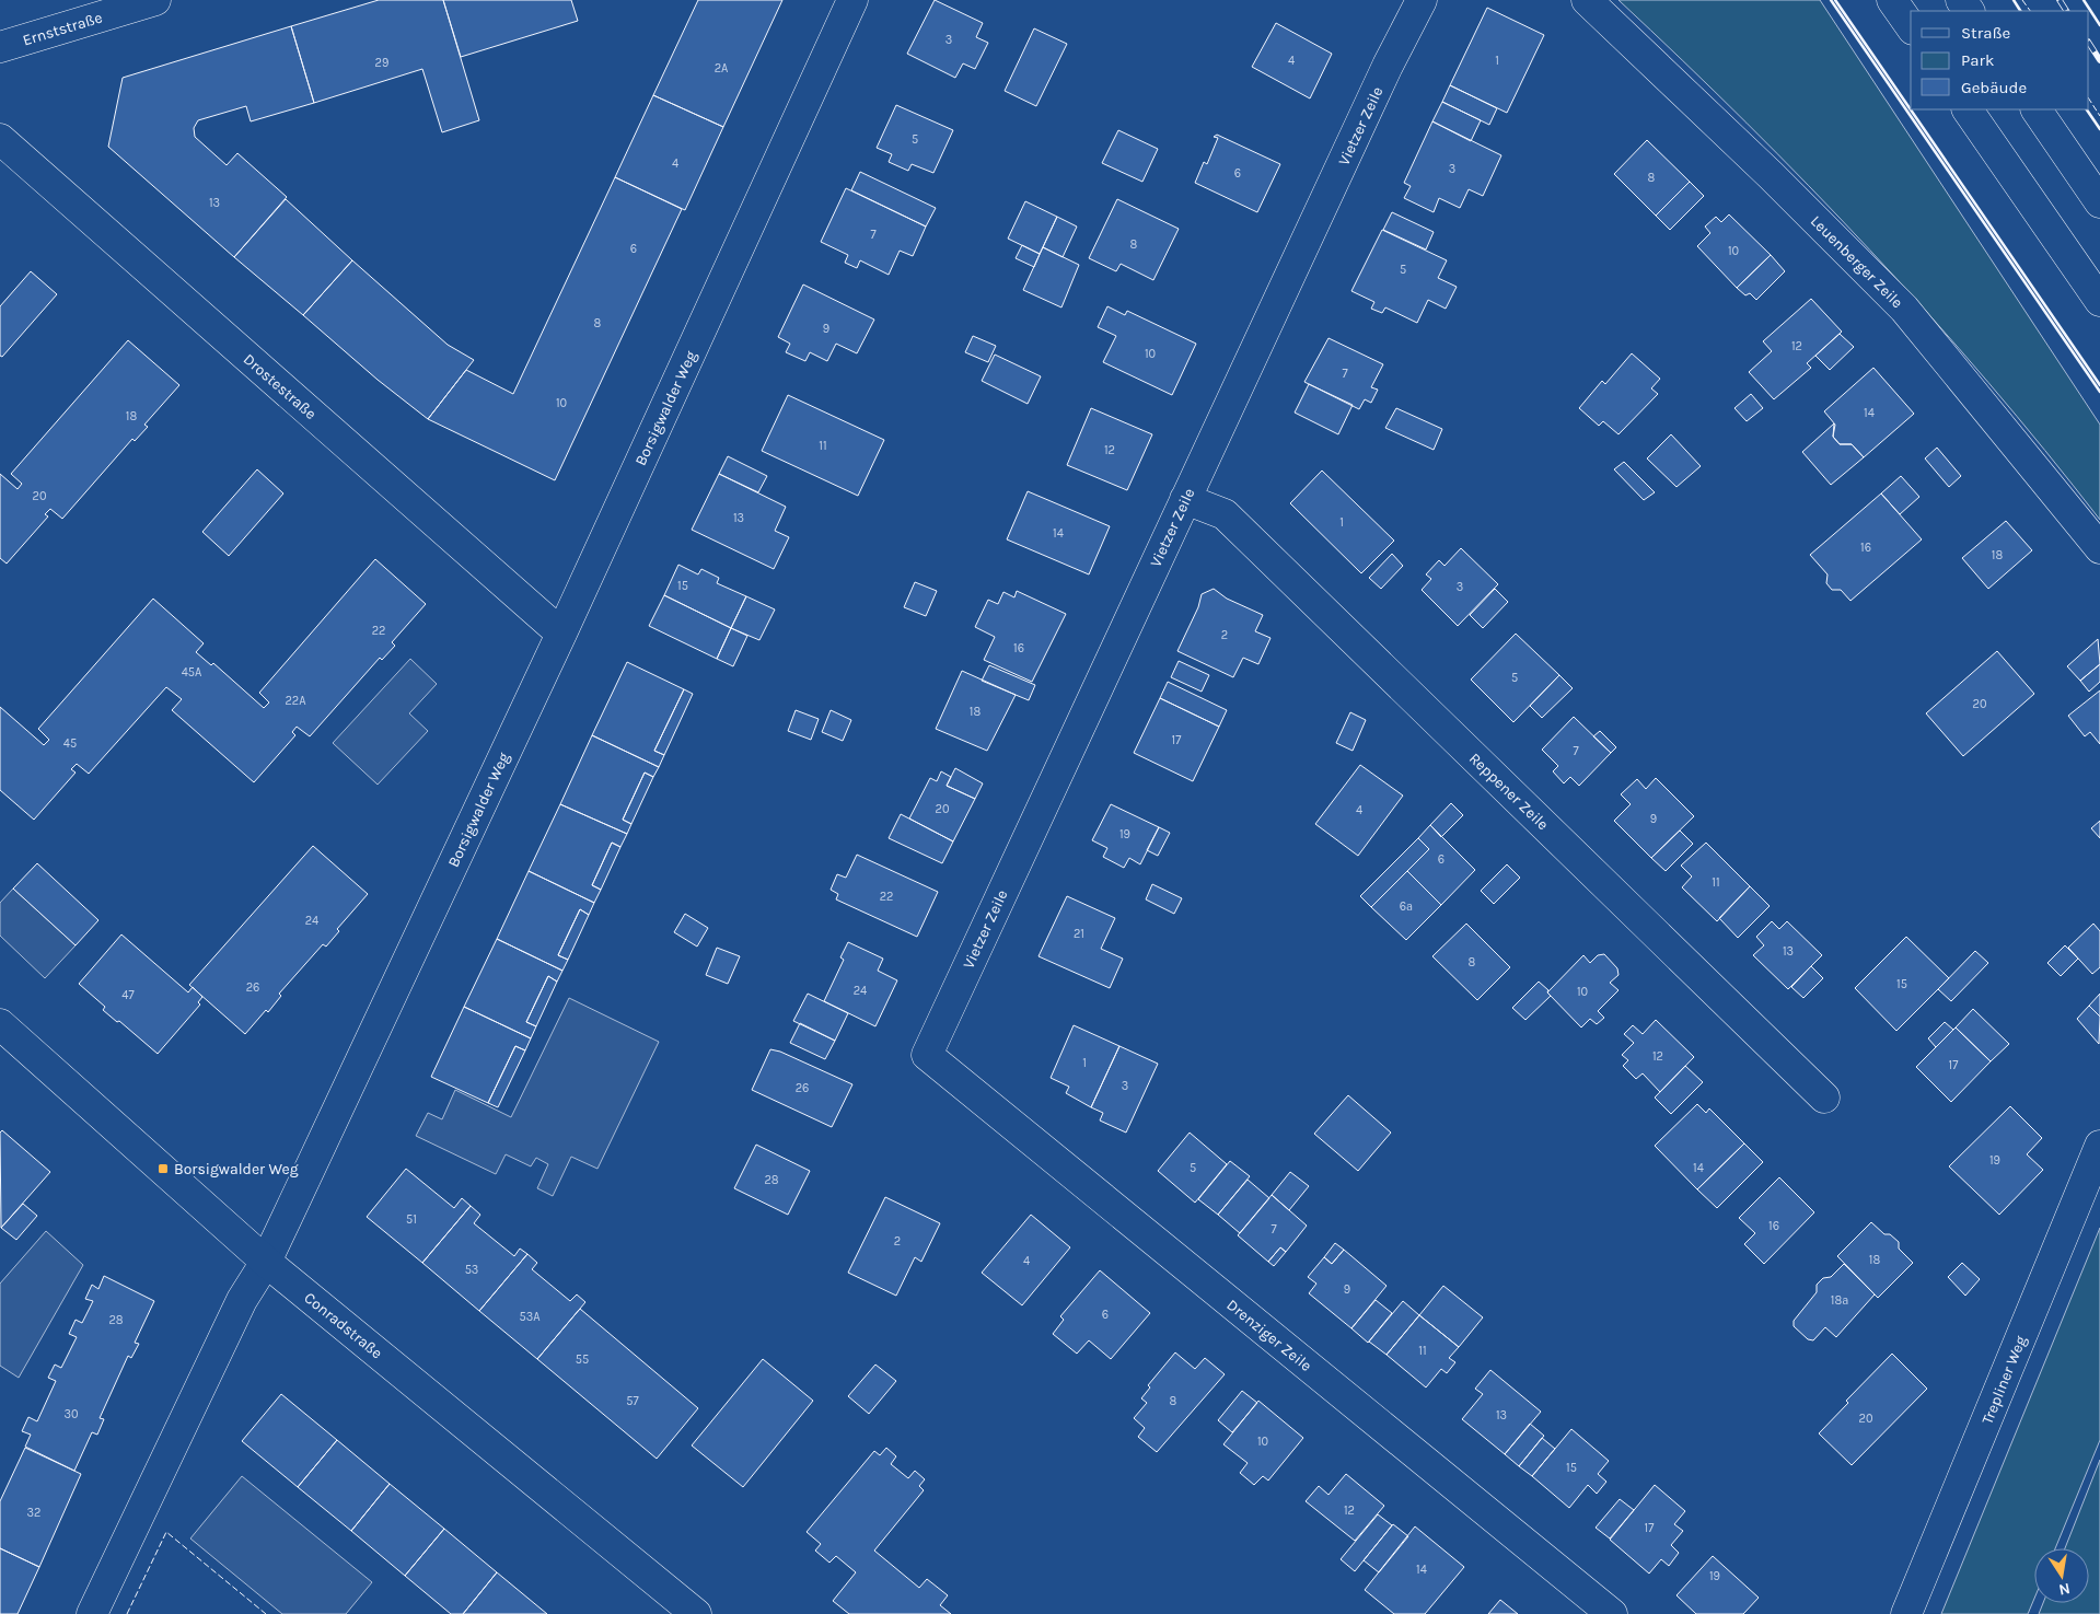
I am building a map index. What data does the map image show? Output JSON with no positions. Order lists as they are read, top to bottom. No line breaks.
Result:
{"streets":{"main road":["Ernststraße","Vietzer Zeile","Leuenberger Zeile","Drostestraße","Borsigwalder Weg","Reppener Zeile","Conradstraße","Drenziger Zeile","Trepliner Weg"]},"crossings":[["Vietzer Zeile","Reppener Zeile"],["Vietzer Zeile","Drenziger Zeile"],["Drostestraße","Borsigwalder Weg"],["Borsigwalder Weg","Conradstraße"]],"places":{"transit":["Borsigwalder Weg"]},"house_numbers":["3","4","1","29","2A","5","4","3","6","8","13","7","8","6","10","5","8","9","12","10","7","10","14","18","11","12","20","13","1","14","16","18","15","3","22","2","16","45A","5","22A","20","18","17","45","7","20","4","9","19","6","11","22","6a","24","21","13","8","15","26","24","10","47","12","1","17","3","26","19","5","14","28","51","16","7","2","18","4","53","9","18a","6","53A","28","11","55","57","8","30","13","20","10","15","12","32","17","14","19"],"legend":["Straße","Park","Gebäude"],"north":"bottom"}
